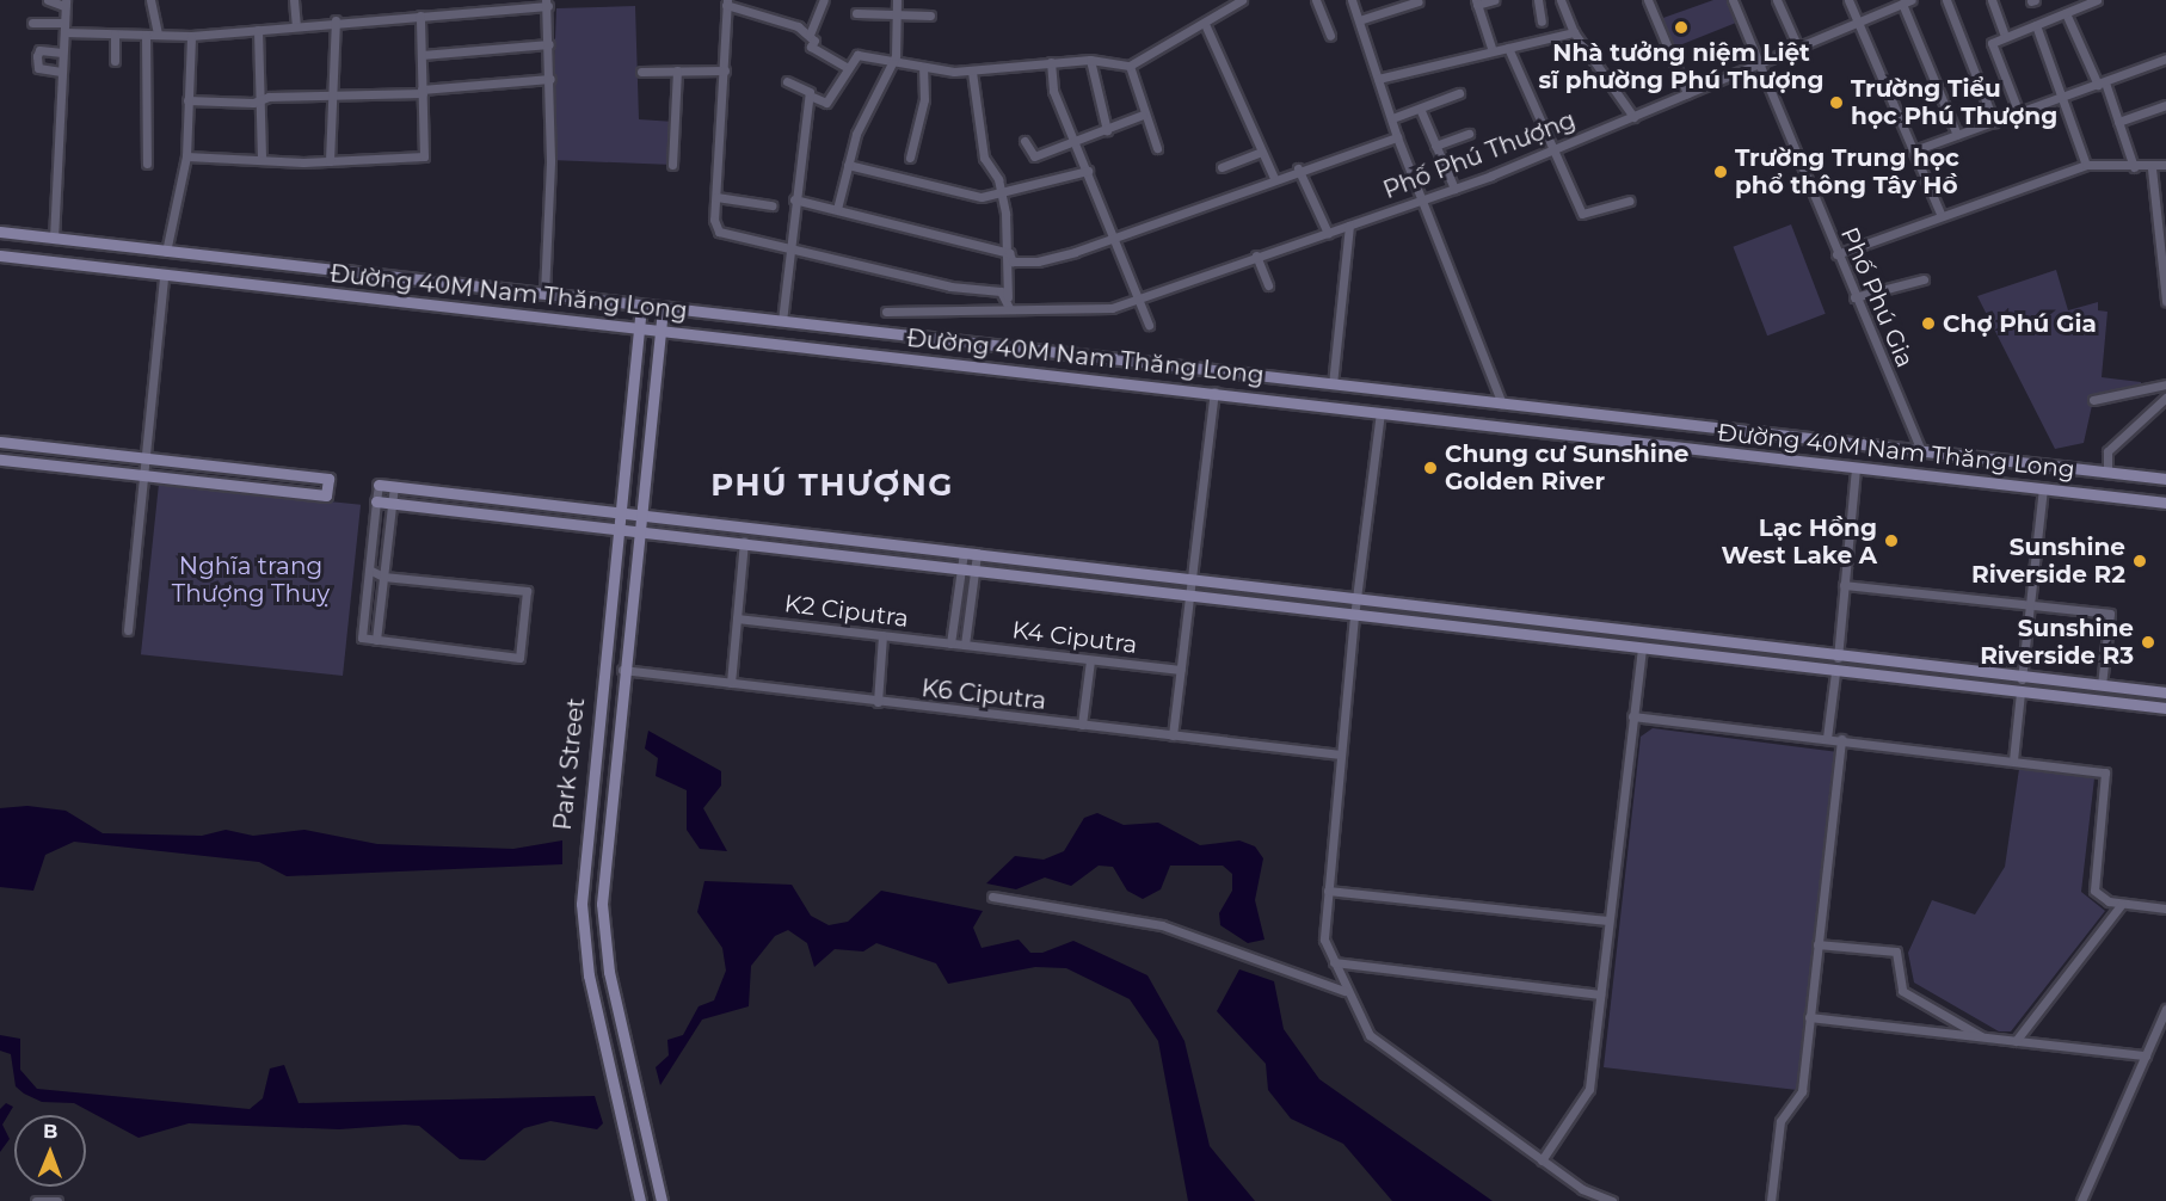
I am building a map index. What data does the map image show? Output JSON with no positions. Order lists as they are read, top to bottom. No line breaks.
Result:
{"streets":{"street":["Phố Phú Thượng","Đường 40M Nam Thăng Long","Phố Phú Gia","K2 Ciputra","K4 Ciputra","K6 Ciputra","Park Street"]},"crossings":[["Phố Phú Thượng","Phố Phú Gia"],["Đường 40M Nam Thăng Long","Phố Phú Gia"],["Đường 40M Nam Thăng Long","Park Street"],["K2 Ciputra","K4 Ciputra"],["K6 Ciputra","Park Street"]],"districts":["PHÚ THƯỢNG"],"parks":["Nghĩa trang Thượng Thuỵ"],"places":["Nhà tưởng niệm Liệt sĩ phường Phú Thượng","Trường Tiểu học Phú Thượng","Trường Trung học phổ thông Tây Hồ","Chợ Phú Gia","Chung cư Sunshine Golden River","Lạc Hồng West Lake A","Sunshine Riverside R2","Sunshine Riverside R3"],"north":"top"}
